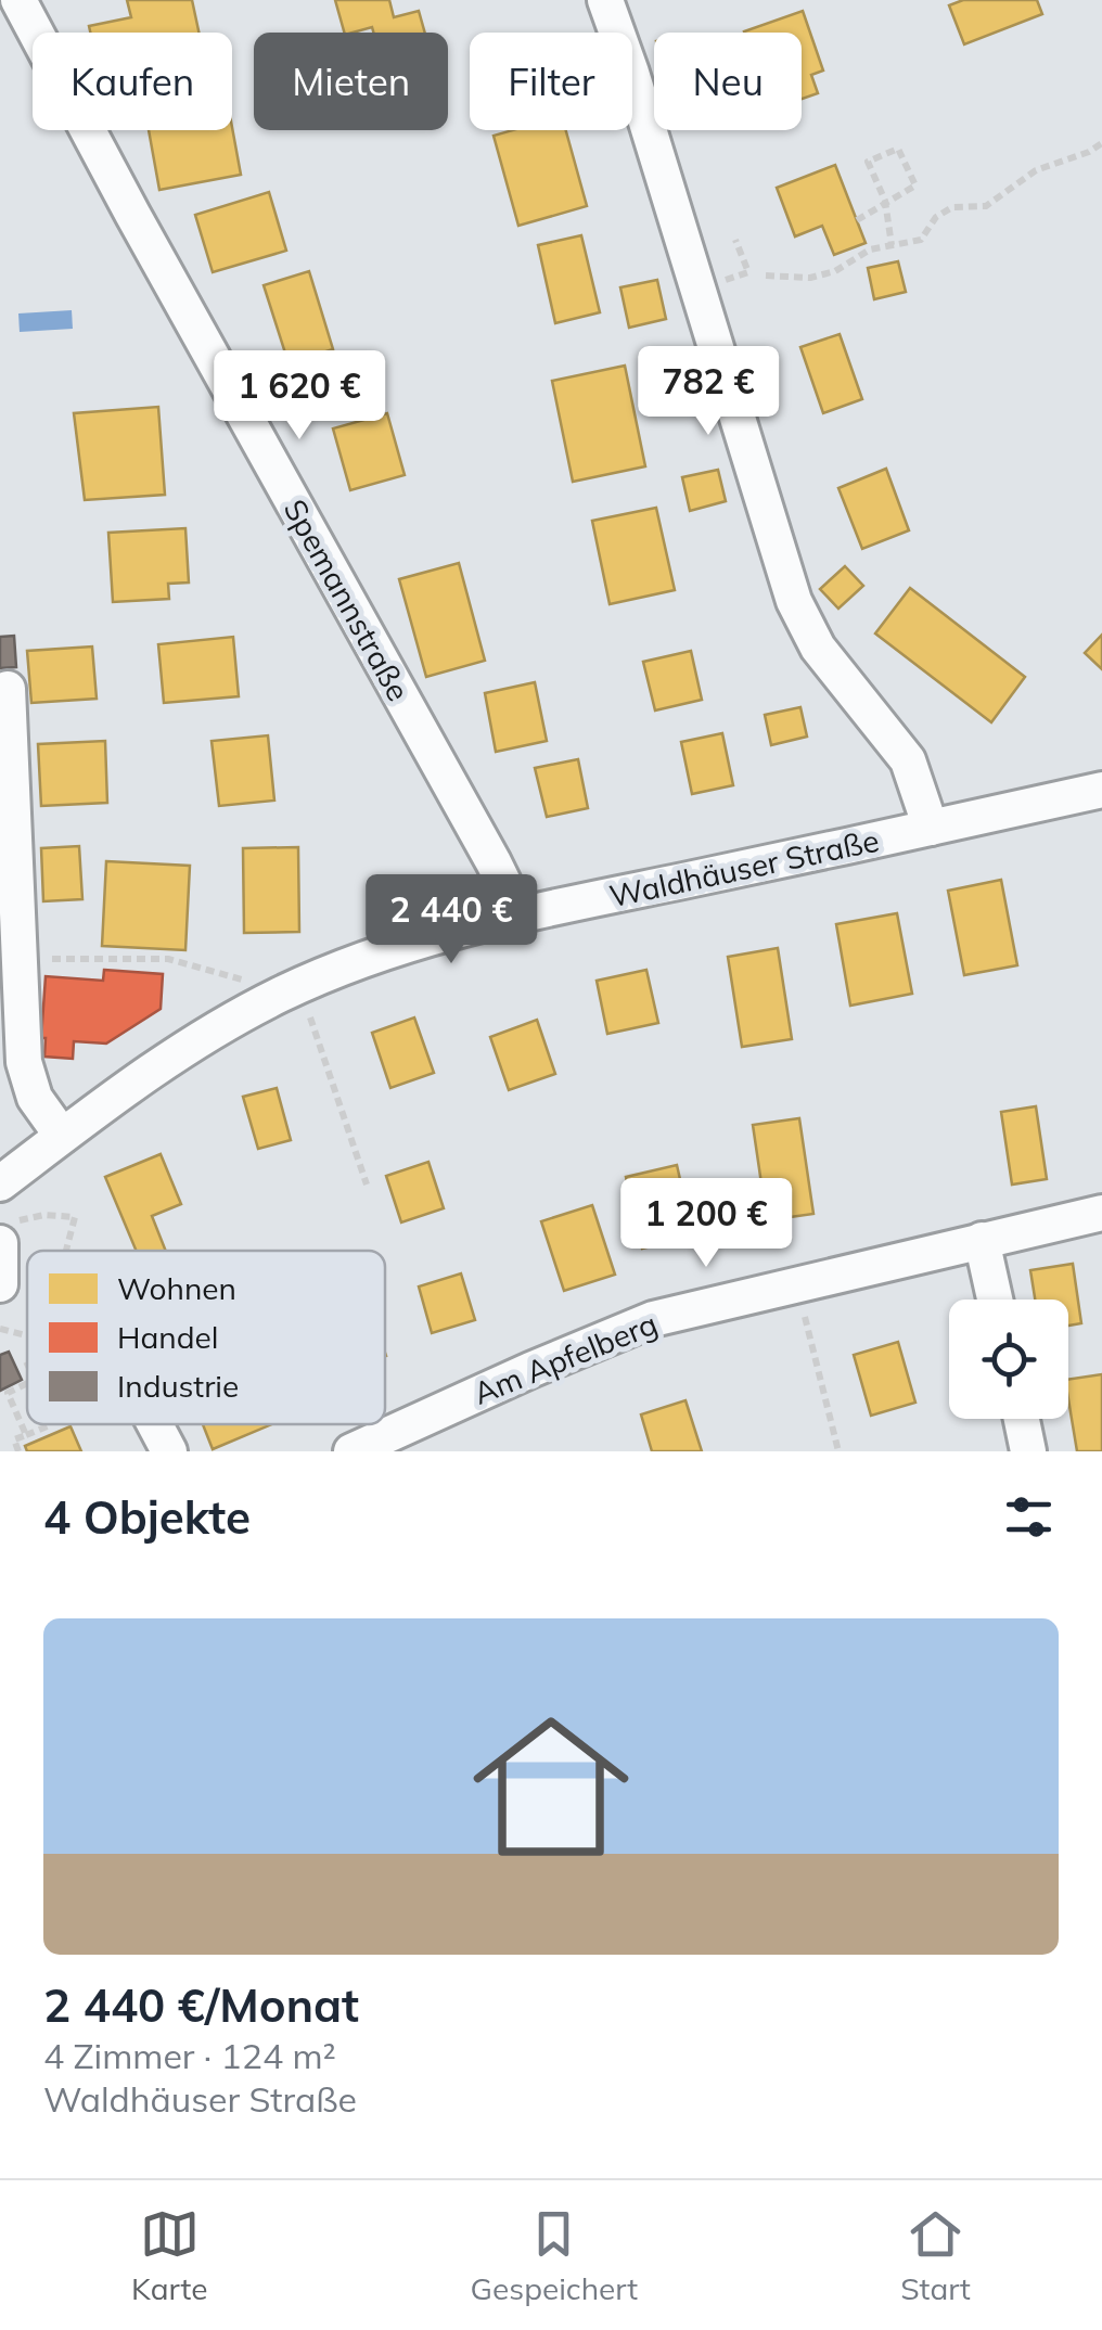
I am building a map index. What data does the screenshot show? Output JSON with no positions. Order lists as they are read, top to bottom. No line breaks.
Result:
{"streets":{"street":["Spemannstraße","Waldhäuser Straße","Am Apfelberg"]},"crossings":[["Spemannstraße","Waldhäuser Straße"]],"legend":["Wohnen","Handel","Industrie"],"page":{"chip":["Kaufen","Mieten","Filter","Neu"],"price":["782 €","1 620 €","2 440 €","1 200 €"],"heading":"4 Objekte","list":[{"name":"2 440 €/Monat","note":"4 Zimmer · 124 m² · Waldhäuser Straße"}],"tabs":["Karte","Gespeichert","Start"]}}
